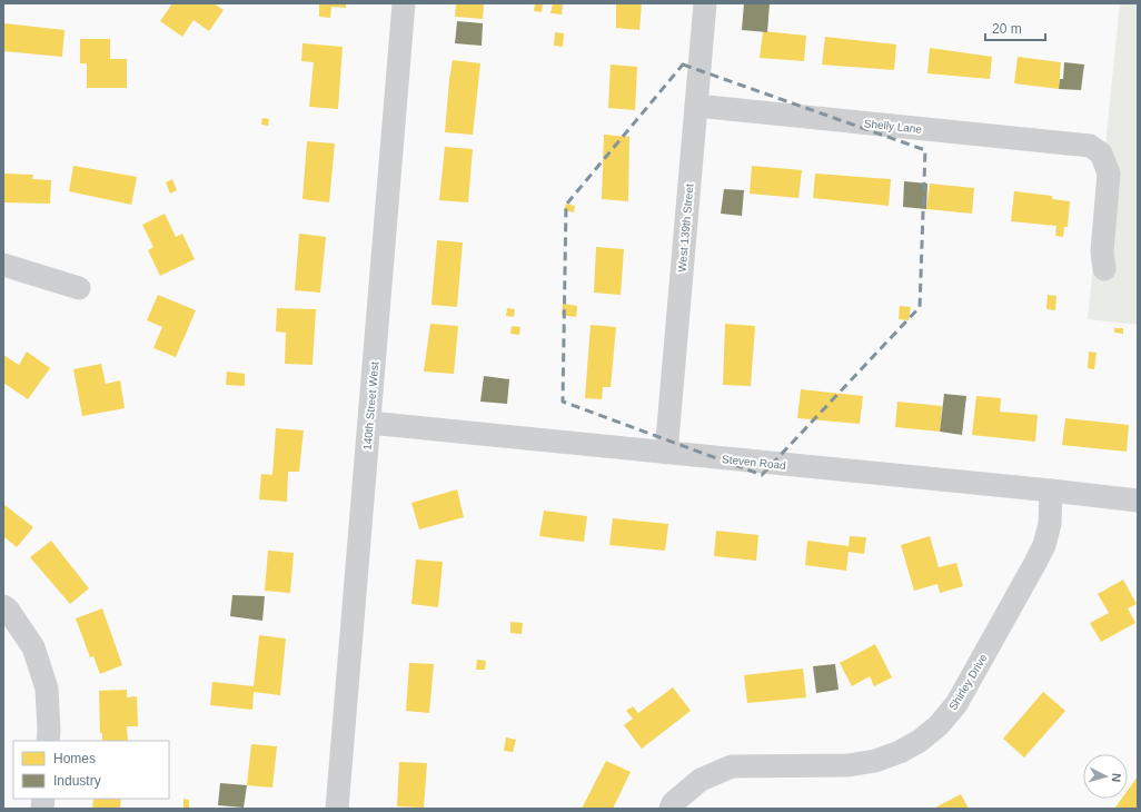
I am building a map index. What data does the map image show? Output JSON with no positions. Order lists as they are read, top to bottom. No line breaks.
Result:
{"streets":{"street":["Shelly Lane","West 139th Street","140th Street West","Steven Road","Shirley Drive"]},"crossings":[["Shelly Lane","West 139th Street"],["West 139th Street","Steven Road"],["140th Street West","Steven Road"],["Steven Road","Shirley Drive"]],"legend":["Homes","Industry"],"scale_bar":"20 m","north":"right"}
